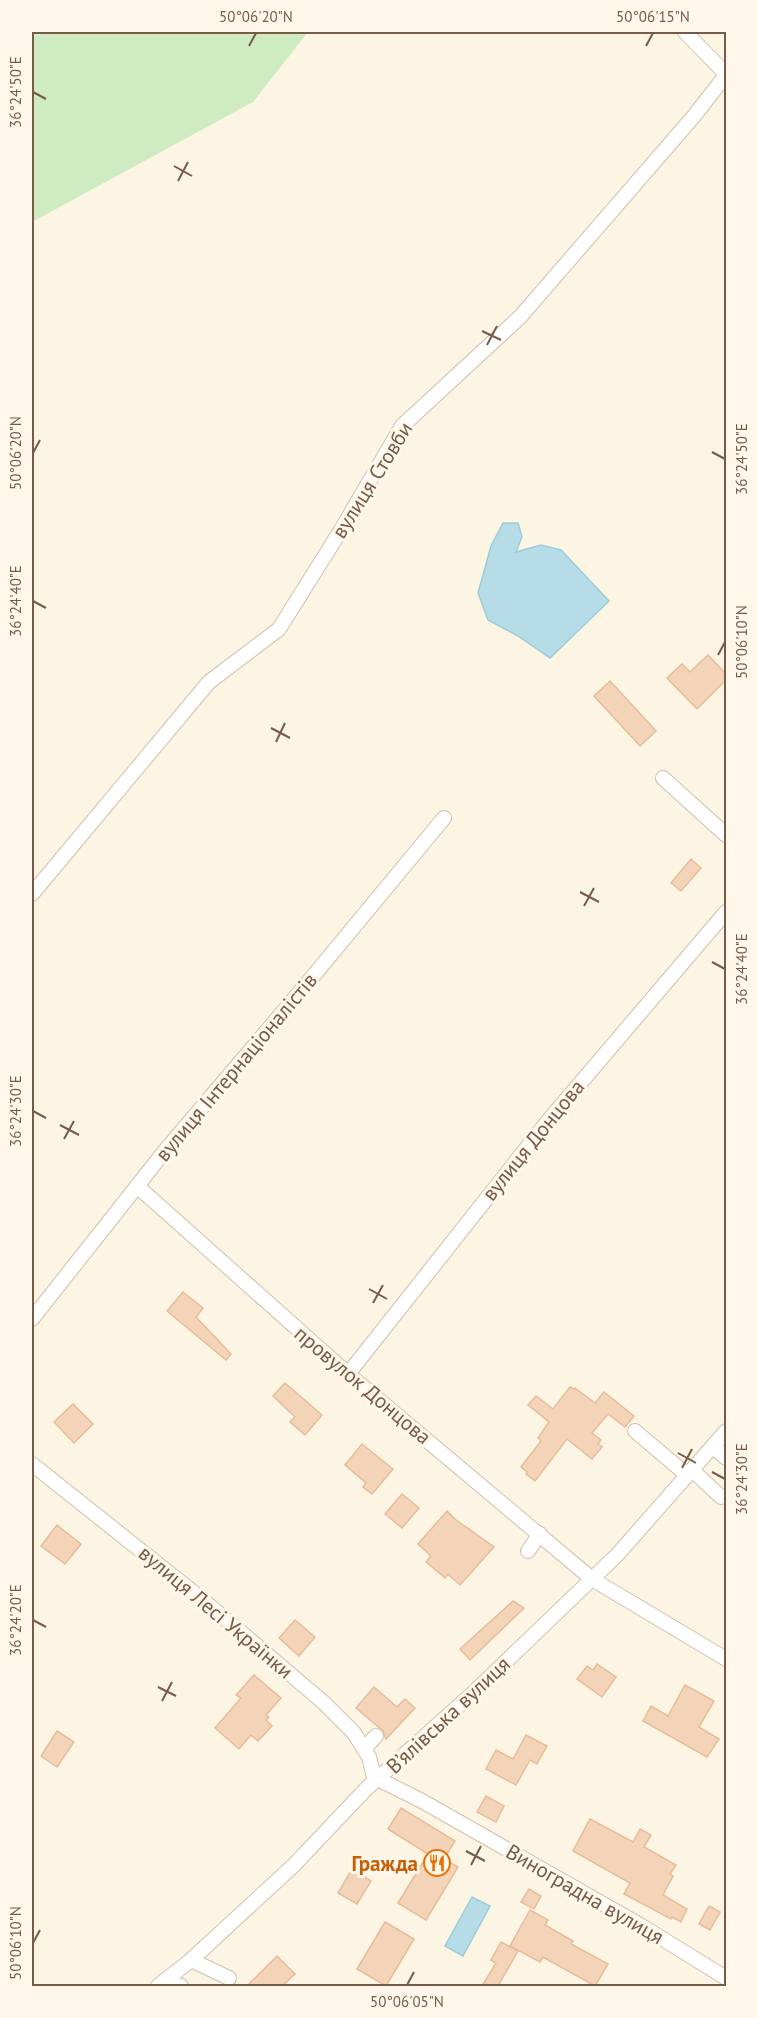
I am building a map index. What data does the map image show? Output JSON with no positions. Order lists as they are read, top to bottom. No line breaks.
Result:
{"streets":{"street":["вулиця Стовби","вулиця Інтернаціоналістів","вулиця Донцова","провулок Донцова","вулиця Лесі Українки","В’ялівська вулиця","Виноградна вулиця"]},"crossings":[["вулиця Інтернаціоналістів","провулок Донцова"],["вулиця Донцова","провулок Донцова"],["провулок Донцова","В’ялівська вулиця"],["вулиця Лесі Українки","В’ялівська вулиця"],["вулиця Лесі Українки","Виноградна вулиця"],["В’ялівська вулиця","Виноградна вулиця"]],"places":{"restaurant":["Гражда"]},"coordinates":["50°06'20\"N","50°06'15\"N","36°24'50\"E","36°24'40\"E","50°06'10\"N","36°24'30\"E","36°24'20\"E","50°06'05\"N"]}
